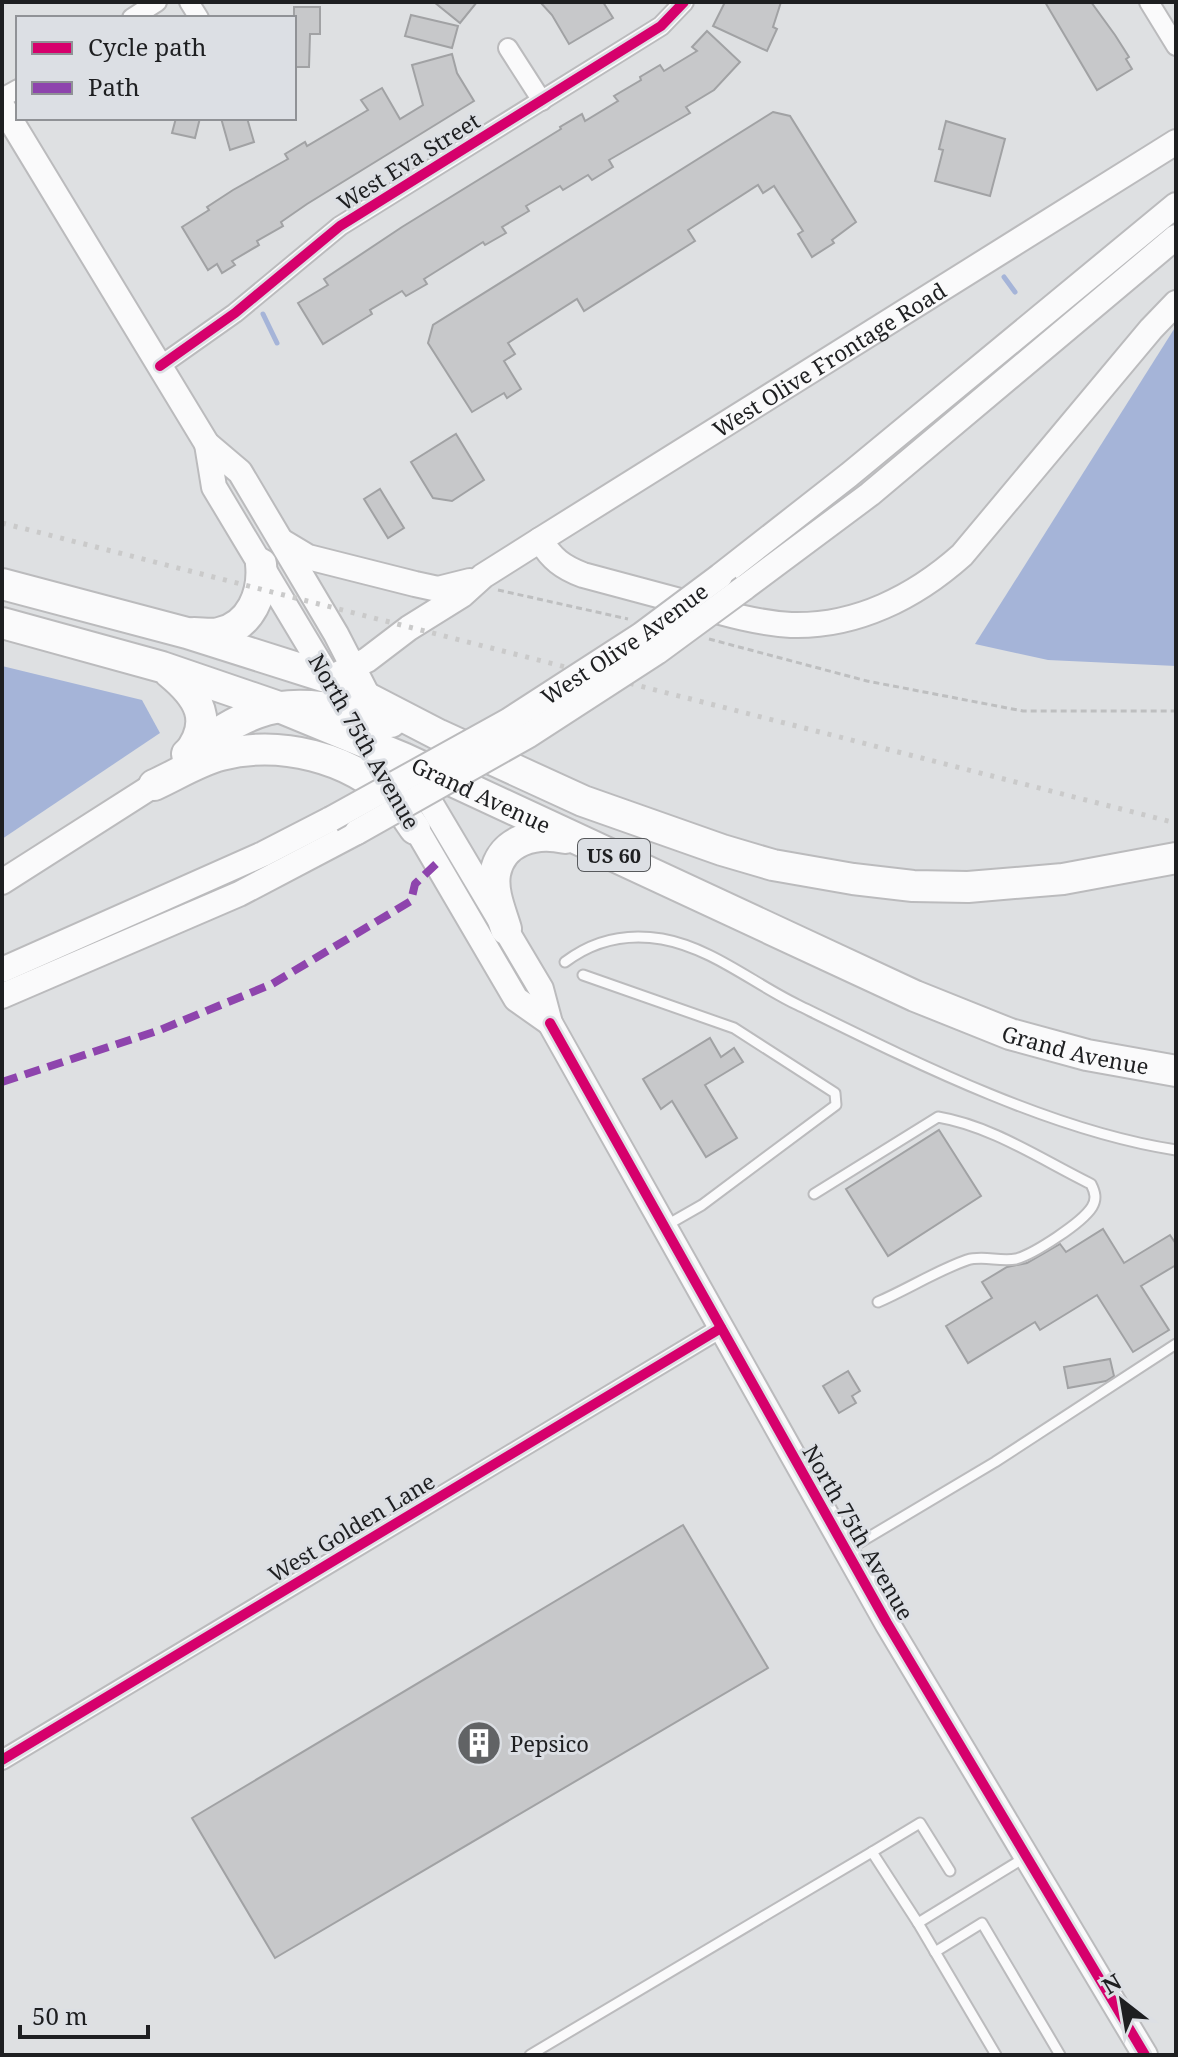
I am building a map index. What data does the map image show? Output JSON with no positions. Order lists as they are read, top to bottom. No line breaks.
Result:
{"streets":{"highway":["Grand Avenue","US 60"],"main road":["West Olive Frontage Road","West Olive Avenue","North 75th Avenue"],"street":["West Eva Street","West Golden Lane"]},"crossings":[["West Eva Street","North 75th Avenue"],["North 75th Avenue","Grand Avenue"],["North 75th Avenue","West Golden Lane"]],"places":{"building":["Pepsico"]},"legend":["Cycle path","Path"],"scale_bar":"50 m","north":"top left"}
